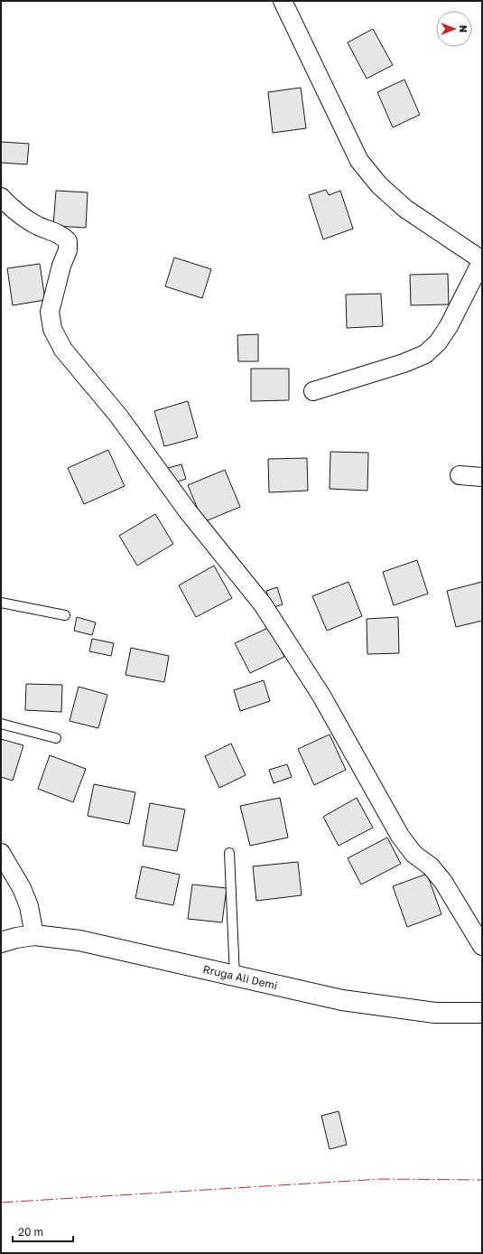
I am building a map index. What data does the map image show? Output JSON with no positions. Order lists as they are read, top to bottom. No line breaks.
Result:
{"streets":{"main road":["Rruga Ali Demi"]},"scale_bar":"20 m","north":"right"}
